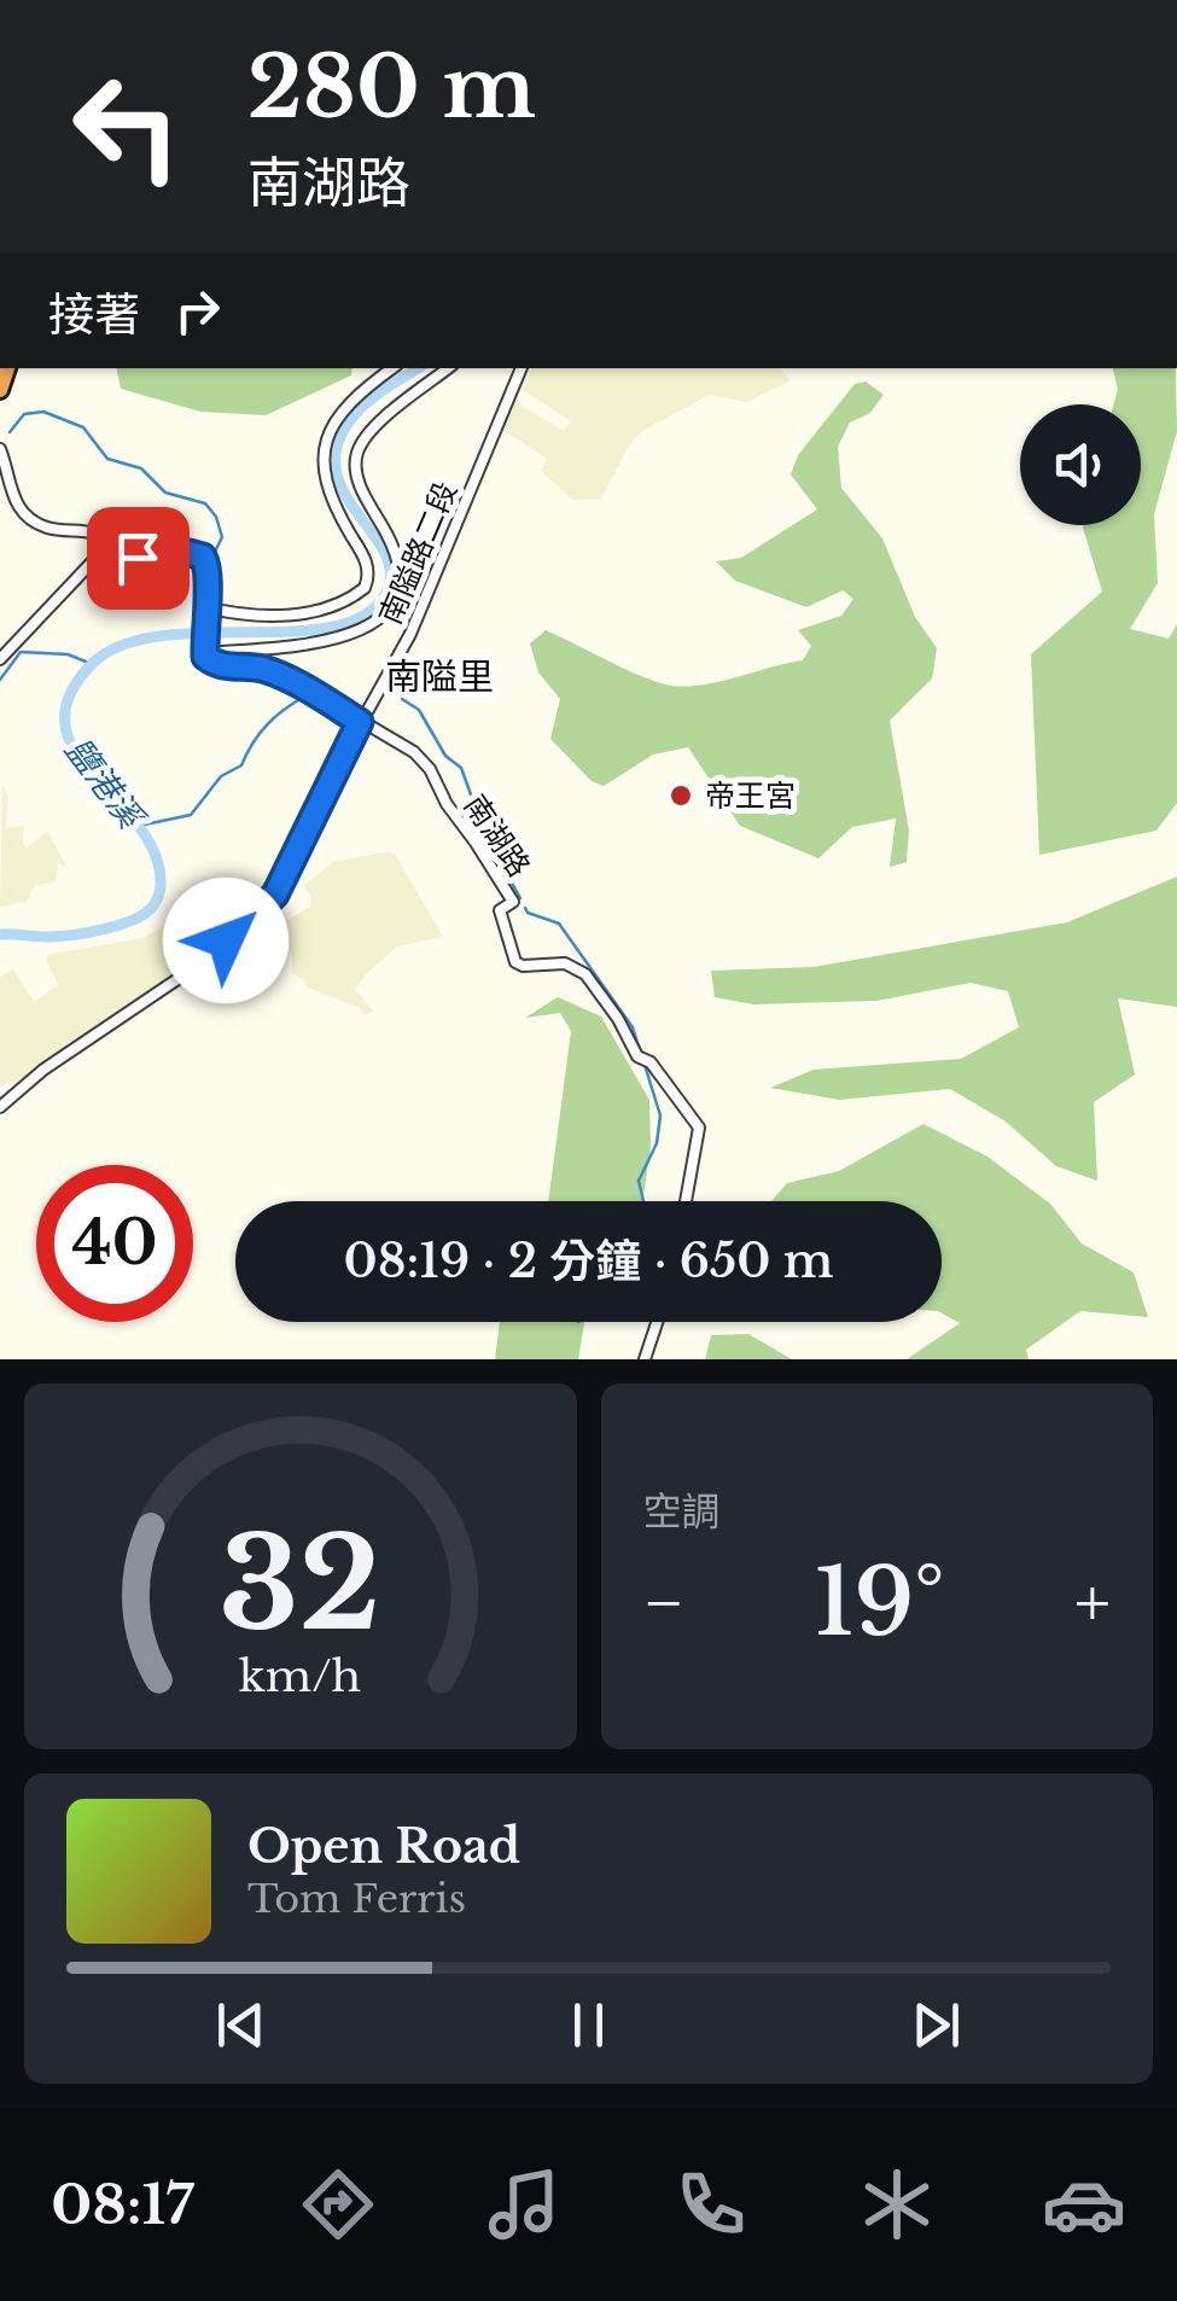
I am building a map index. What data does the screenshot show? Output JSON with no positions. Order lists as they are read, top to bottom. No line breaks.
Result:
{"streets":{"street":["南隘路二段","南湖路"]},"crossings":[["南隘路二段","南湖路"]],"districts":["南隘里"],"water":["鹽港溪"],"places":["帝王宮"],"page":{"turn":["280 m","南湖路"],"then":"接著","limit":"40","trip":"08:19 · 2 分鐘 · 650 m","tile":"空調","heat":["−","19°","+"],"song":["Open Road","Tom Ferris"],"tabs":"08:17","gauge":["32","km/h"]}}
